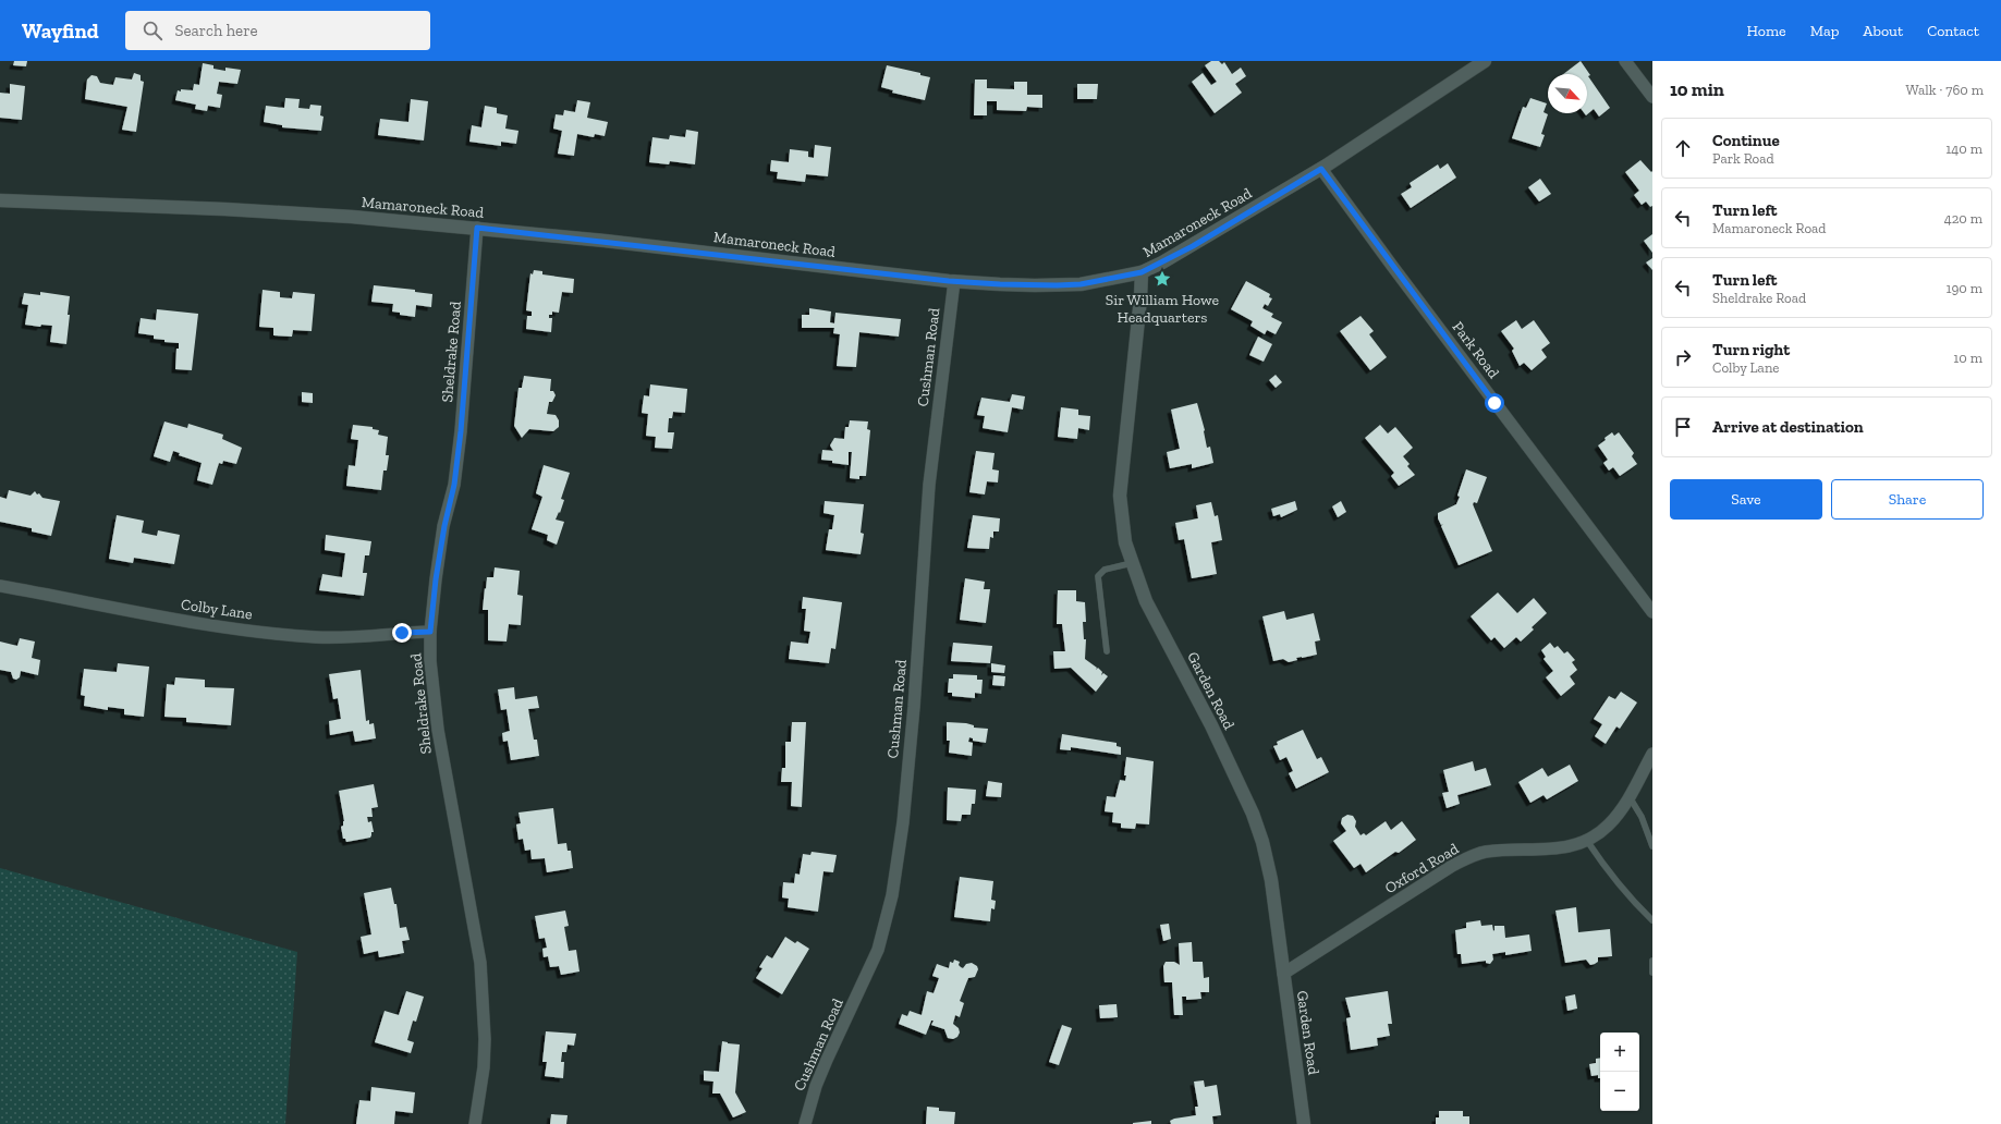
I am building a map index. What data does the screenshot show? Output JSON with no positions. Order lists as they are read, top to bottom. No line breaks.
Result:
{"streets":{"street":["Mamaroneck Road","Park Road","Sheldrake Road","Cushman Road","Colby Lane","Garden Road","Oxford Road"]},"crossings":[["Mamaroneck Road","Park Road"],["Mamaroneck Road","Sheldrake Road"],["Mamaroneck Road","Cushman Road"],["Mamaroneck Road","Garden Road"],["Sheldrake Road","Colby Lane"],["Garden Road","Oxford Road"]],"places":{"place":["Sir William Howe Headquarters"]},"north":"bottom right","page":{"header":"Wayfind","search":"Search here","nav":["Home","Map","About","Contact"],"heading":["10 min","Walk · 760 m"],"list":[["Continue","Park Road","140 m"],["Turn left","Mamaroneck Road","420 m"],["Turn left","Sheldrake Road","190 m"],["Turn right","Colby Lane","10 m"],"Arrive at destination"],"buttons":["Save","Share"],"map_buttons":["+","−"]}}
